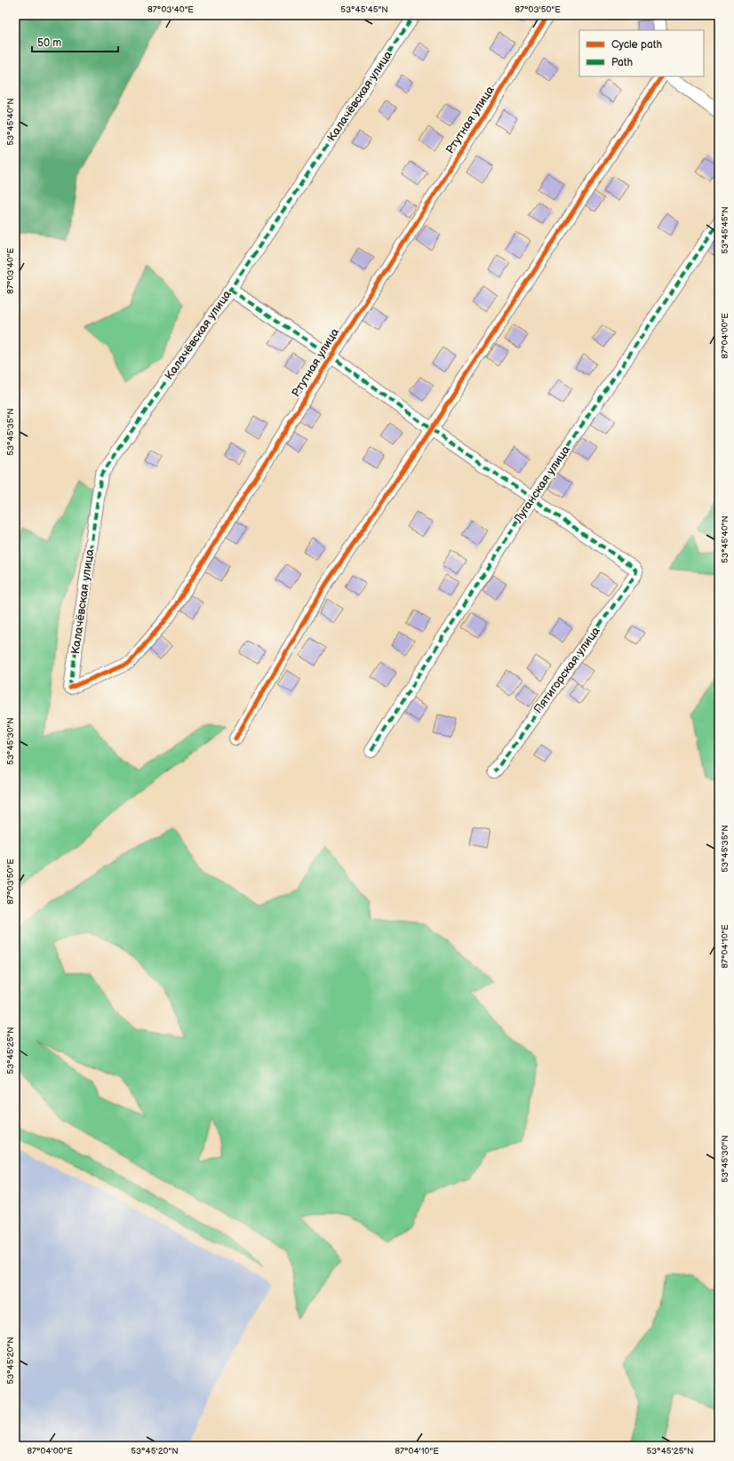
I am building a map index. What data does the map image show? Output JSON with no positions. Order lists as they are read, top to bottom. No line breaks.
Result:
{"streets":{"street":["Калачёвская улица","Ртутная улица","Луганская улица","Пятигорская улица"]},"crossings":[["Калачёвская улица","Ртутная улица"],["Луганская улица","Пятигорская улица"]],"legend":["Cycle path","Path"],"scale_bar":"50 m","coordinates":["87°03'40\"E","53°45'45\"N","87°03'50\"E","53°45'40\"N","87°04'00\"E","53°45'35\"N","53°45'30\"N","87°04'10\"E","53°45'25\"N","53°45'20\"N"]}
